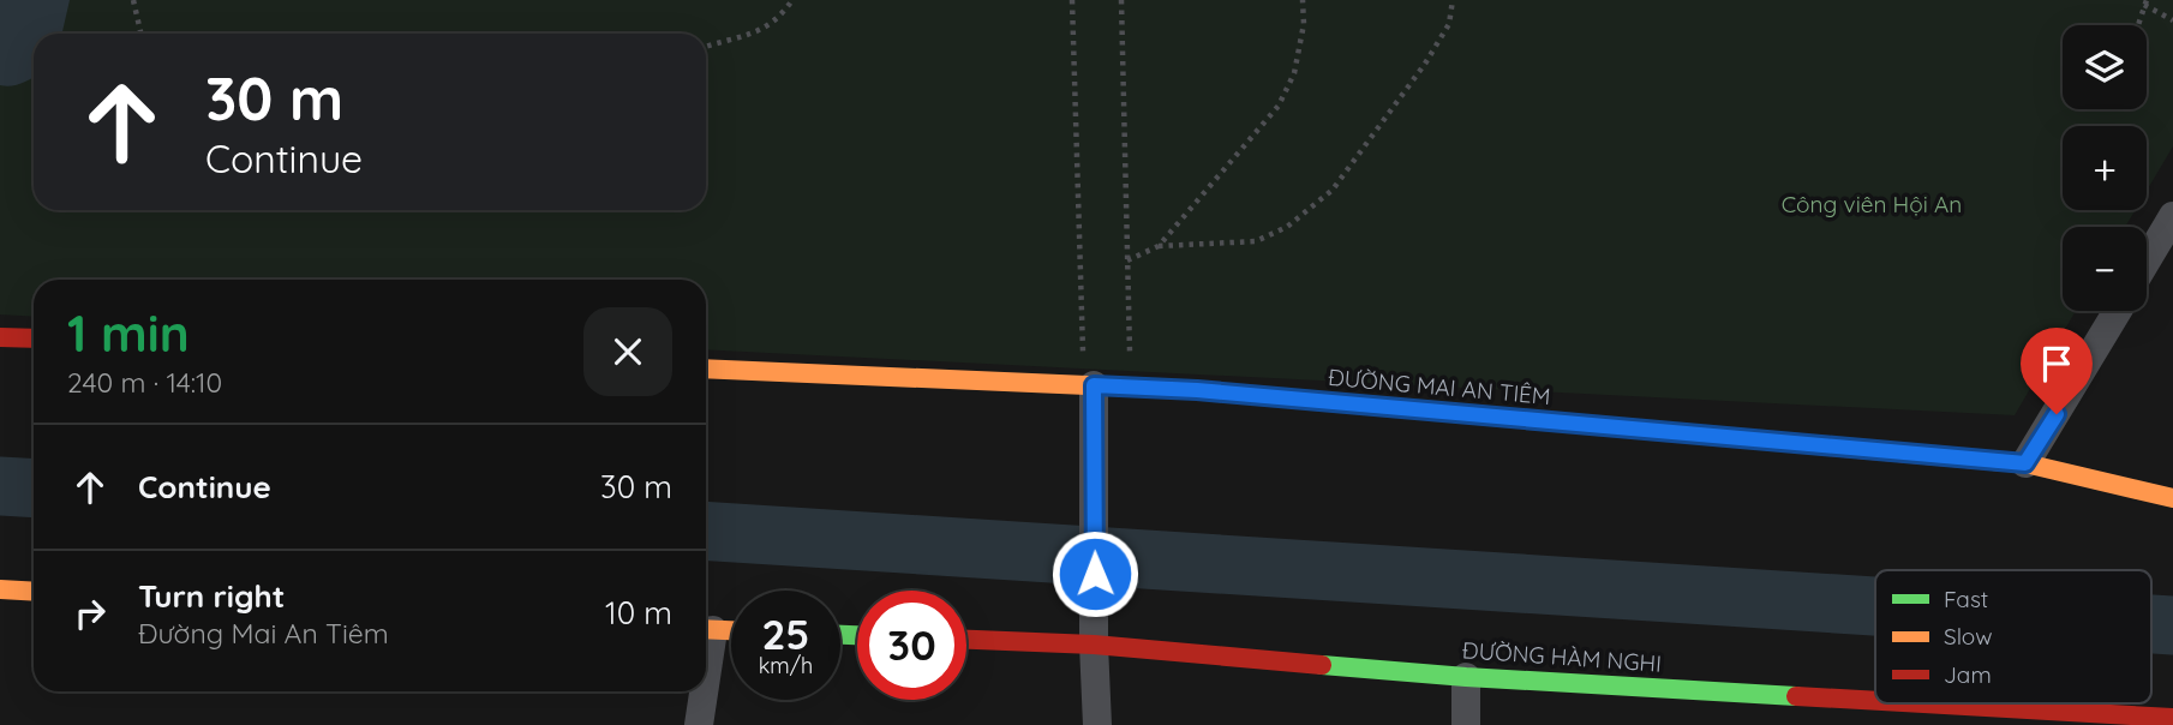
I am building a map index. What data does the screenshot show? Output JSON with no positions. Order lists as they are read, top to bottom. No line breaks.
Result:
{"streets":{"street":["ĐƯỜNG MAI AN TIÊM","ĐƯỜNG HÀM NGHI"]},"parks":["Công viên Hội An"],"legend":["Fast","Slow","Jam"],"page":{"map_buttons":["+","−"],"turn":["30 m","Continue"],"heading":["1 min","240 m · 14:10"],"list":[{"name":"Continue","value":"30 m"},{"name":"Turn right","note":"Đường Mai An Tiêm","value":"10 m"}],"speed":"25 km/h","limit":"30"}}
